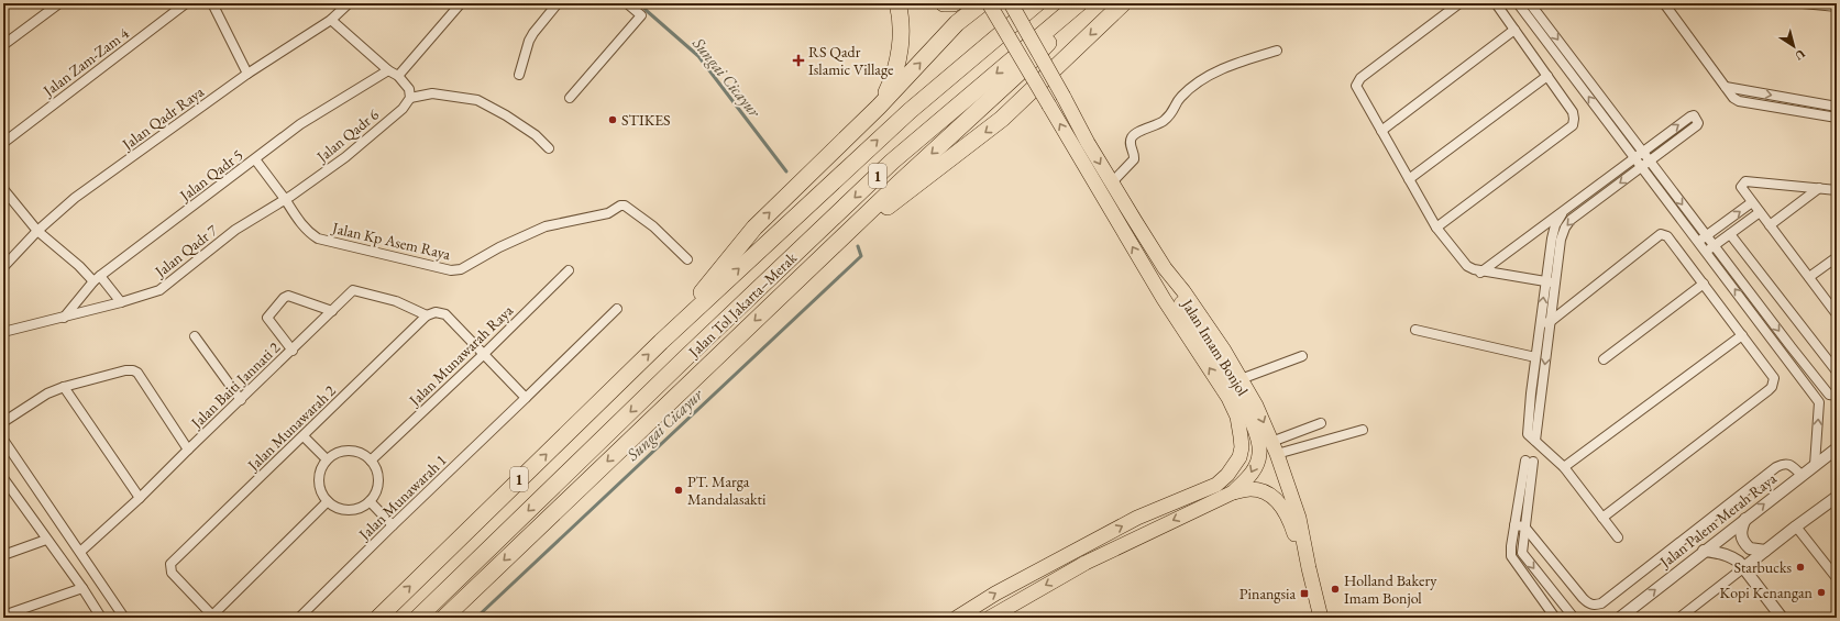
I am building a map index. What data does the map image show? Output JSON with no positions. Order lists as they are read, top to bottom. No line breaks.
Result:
{"streets":{"highway":["1","Jalan Tol Jakarta–Merak"],"main road":["Jalan Imam Bonjol"],"street":["Jalan Zam-Zam 4","Jalan Qadr Raya","Jalan Qadr 6","Jalan Qadr 5","Jalan Kp Asem Raya","Jalan Qadr 7","Jalan Munawarah Raya","Jalan Baiti Jannati 2","Jalan Munawarah 2","Jalan Munawarah 1","Jalan Palem Merah Raya"]},"crossings":[["Jalan Qadr 6","Jalan Kp Asem Raya"],["Jalan Qadr 6","Jalan Qadr 7"],["Jalan Qadr 5","Jalan Qadr 7"],["Jalan Kp Asem Raya","Jalan Qadr 7"],["Jalan Baiti Jannati 2","Jalan Munawarah 2"]],"water":["Sungai Cicayur"],"places":{"health":["RS Qadr Islamic Village"],"other":["STIKES","PT. Marga Mandalasakti","Starbucks","Holland Bakery Imam Bonjol","Kopi Kenangan"],"transit":["Pinangsia"]},"north":"bottom right"}
